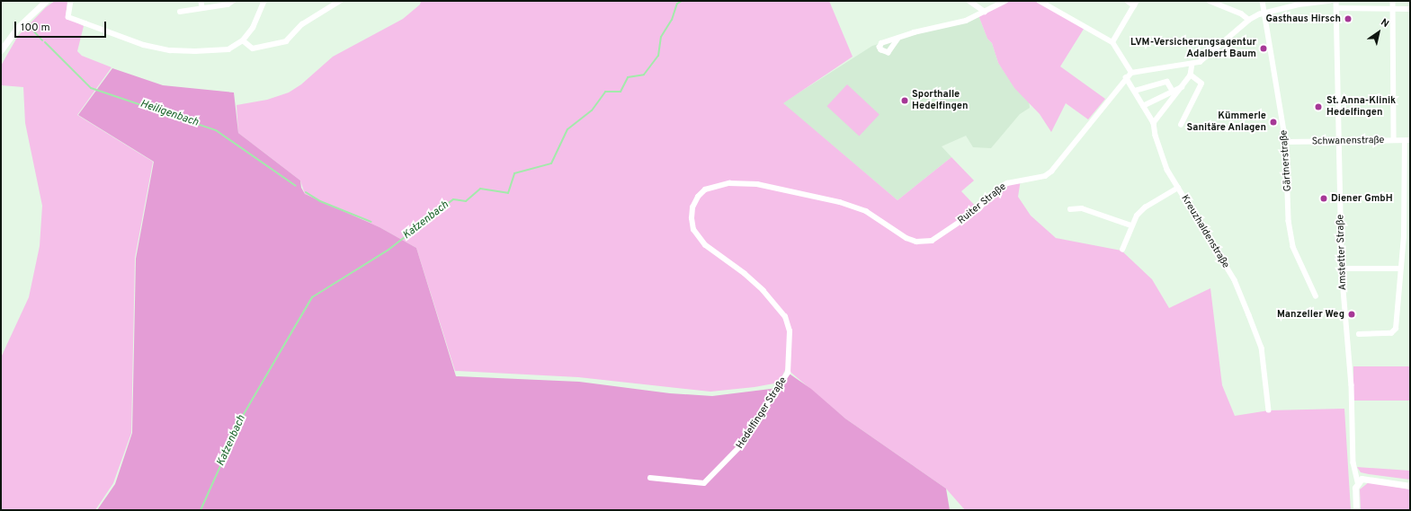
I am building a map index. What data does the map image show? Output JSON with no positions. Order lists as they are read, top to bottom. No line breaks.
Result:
{"streets":{"street":["Schwanenstraße","Gärtnerstraße","Ruiter Straße","Kreuzhaldenstraße","Amstetter Straße","Hedelfinger Straße"]},"crossings":[["Schwanenstraße","Gärtnerstraße"],["Schwanenstraße","Amstetter Straße"],["Ruiter Straße","Kreuzhaldenstraße"],["Ruiter Straße","Hedelfinger Straße"]],"water":["Heiligenbach","Katzenbach"],"places":["Gasthaus Hirsch","LVM-Versicherungsagentur Adalbert Baum","Sporthalle Hedelfingen","St. Anna-Klinik Hedelfingen","Kümmerle Sanitäre Anlagen","Diener GmbH","Manzeller Weg"],"scale_bar":"100 m","north":"top right"}
